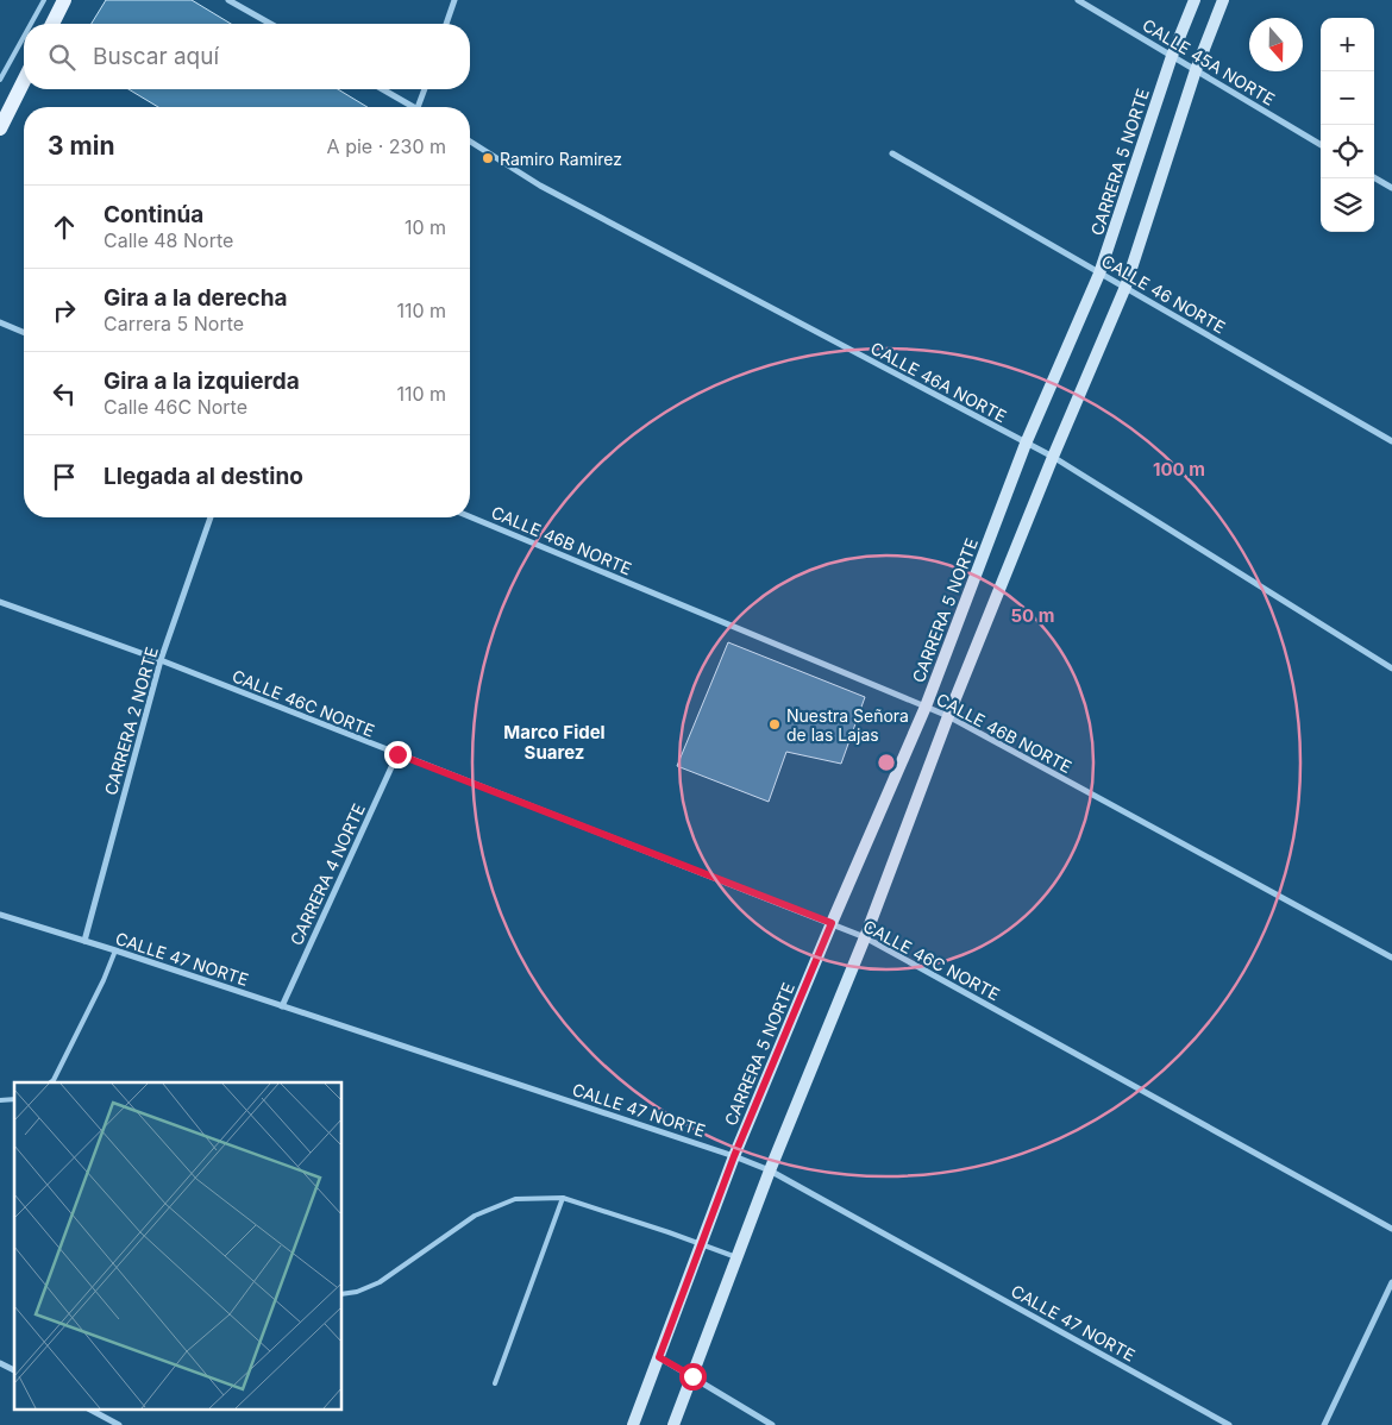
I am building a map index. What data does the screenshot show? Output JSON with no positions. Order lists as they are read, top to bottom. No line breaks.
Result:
{"streets":{"street":["CALLE 45A NORTE","CARRERA 5 NORTE","CALLE 46 NORTE","CALLE 46A NORTE","CALLE 46B NORTE","CALLE 46C NORTE","CARRERA 2 NORTE","CARRERA 4 NORTE","CALLE 47 NORTE"]},"crossings":[["CALLE 45A NORTE","CARRERA 5 NORTE"],["CARRERA 5 NORTE","CALLE 46 NORTE"],["CARRERA 5 NORTE","CALLE 46A NORTE"],["CARRERA 5 NORTE","CALLE 46B NORTE"],["CARRERA 5 NORTE","CALLE 46C NORTE"],["CARRERA 5 NORTE","CALLE 47 NORTE"],["CALLE 46C NORTE","CARRERA 2 NORTE"],["CALLE 46C NORTE","CARRERA 4 NORTE"],["CARRERA 2 NORTE","CALLE 47 NORTE"],["CARRERA 4 NORTE","CALLE 47 NORTE"]],"districts":["Marco Fidel Suarez"],"places":["Ramiro Ramirez","Nuestra Señora de las Lajas"],"north":"bottom","page":{"map_buttons":["+","−"],"search":"Buscar aquí","heading":["3 min","A pie · 230 m"],"list":[["Continúa","Calle 48 Norte","10 m"],["Gira a la derecha","Carrera 5 Norte","110 m"],["Gira a la izquierda","Calle 46C Norte","110 m"],"Llegada al destino"]},"rings":["100 m","50 m"]}
